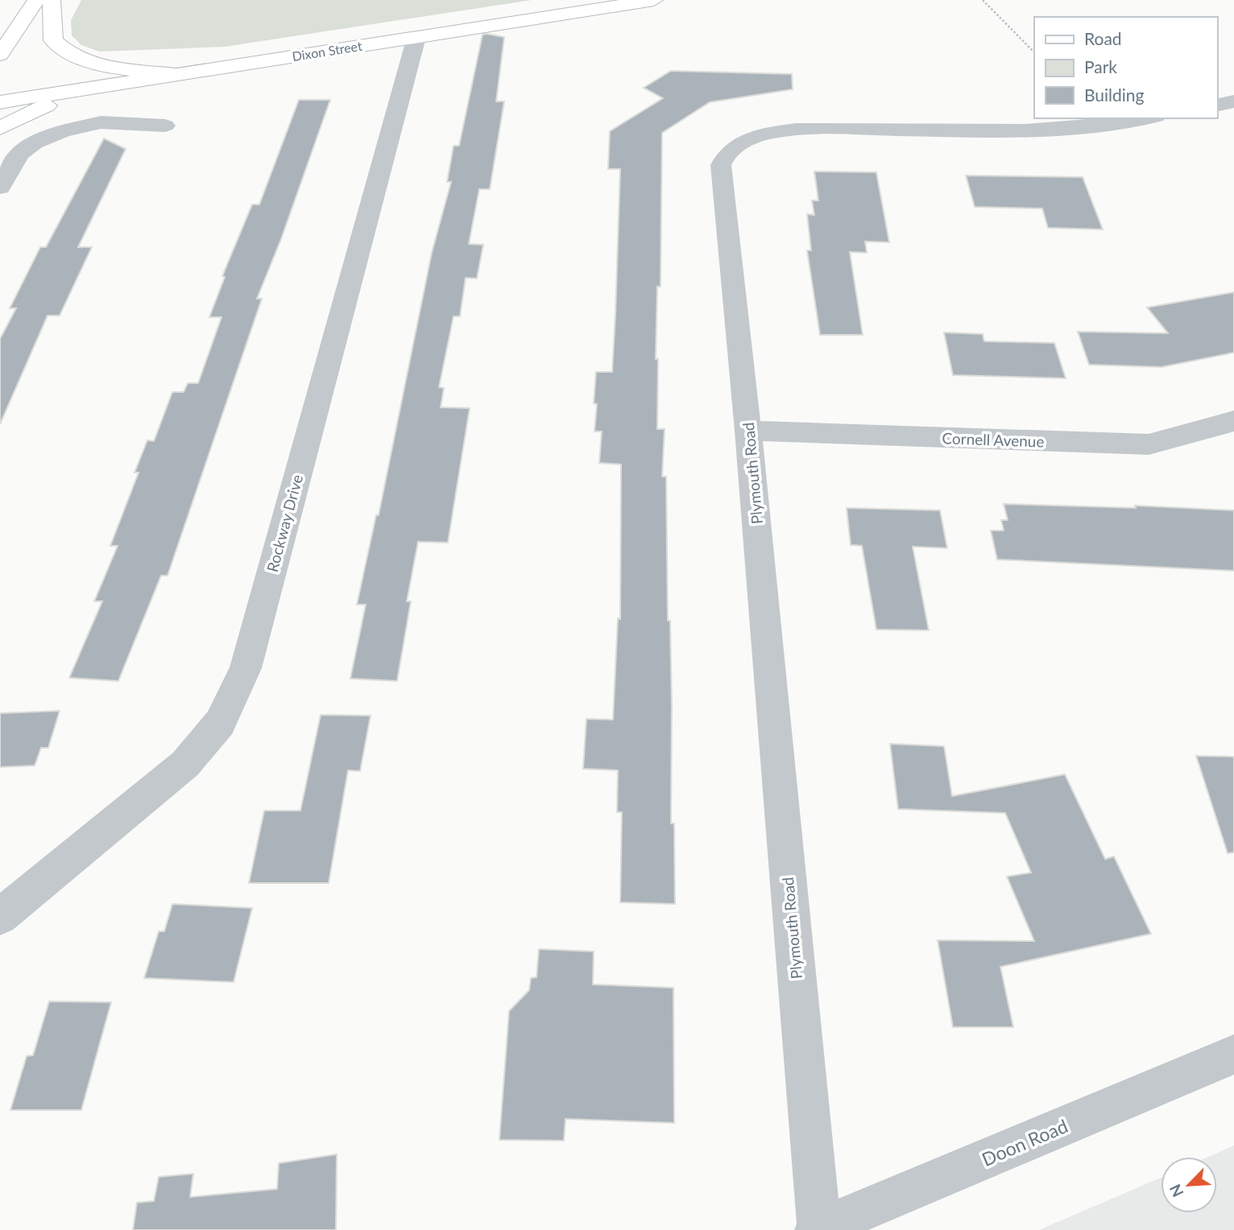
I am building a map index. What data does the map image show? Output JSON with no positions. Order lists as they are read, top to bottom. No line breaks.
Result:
{"streets":{"main road":["Dixon Street"],"street":["Cornell Avenue","Plymouth Road","Rockway Drive","Doon Road"]},"crossings":[["Dixon Street","Rockway Drive"],["Cornell Avenue","Plymouth Road"],["Plymouth Road","Doon Road"]],"legend":["Road","Park","Building"],"north":"bottom left"}
